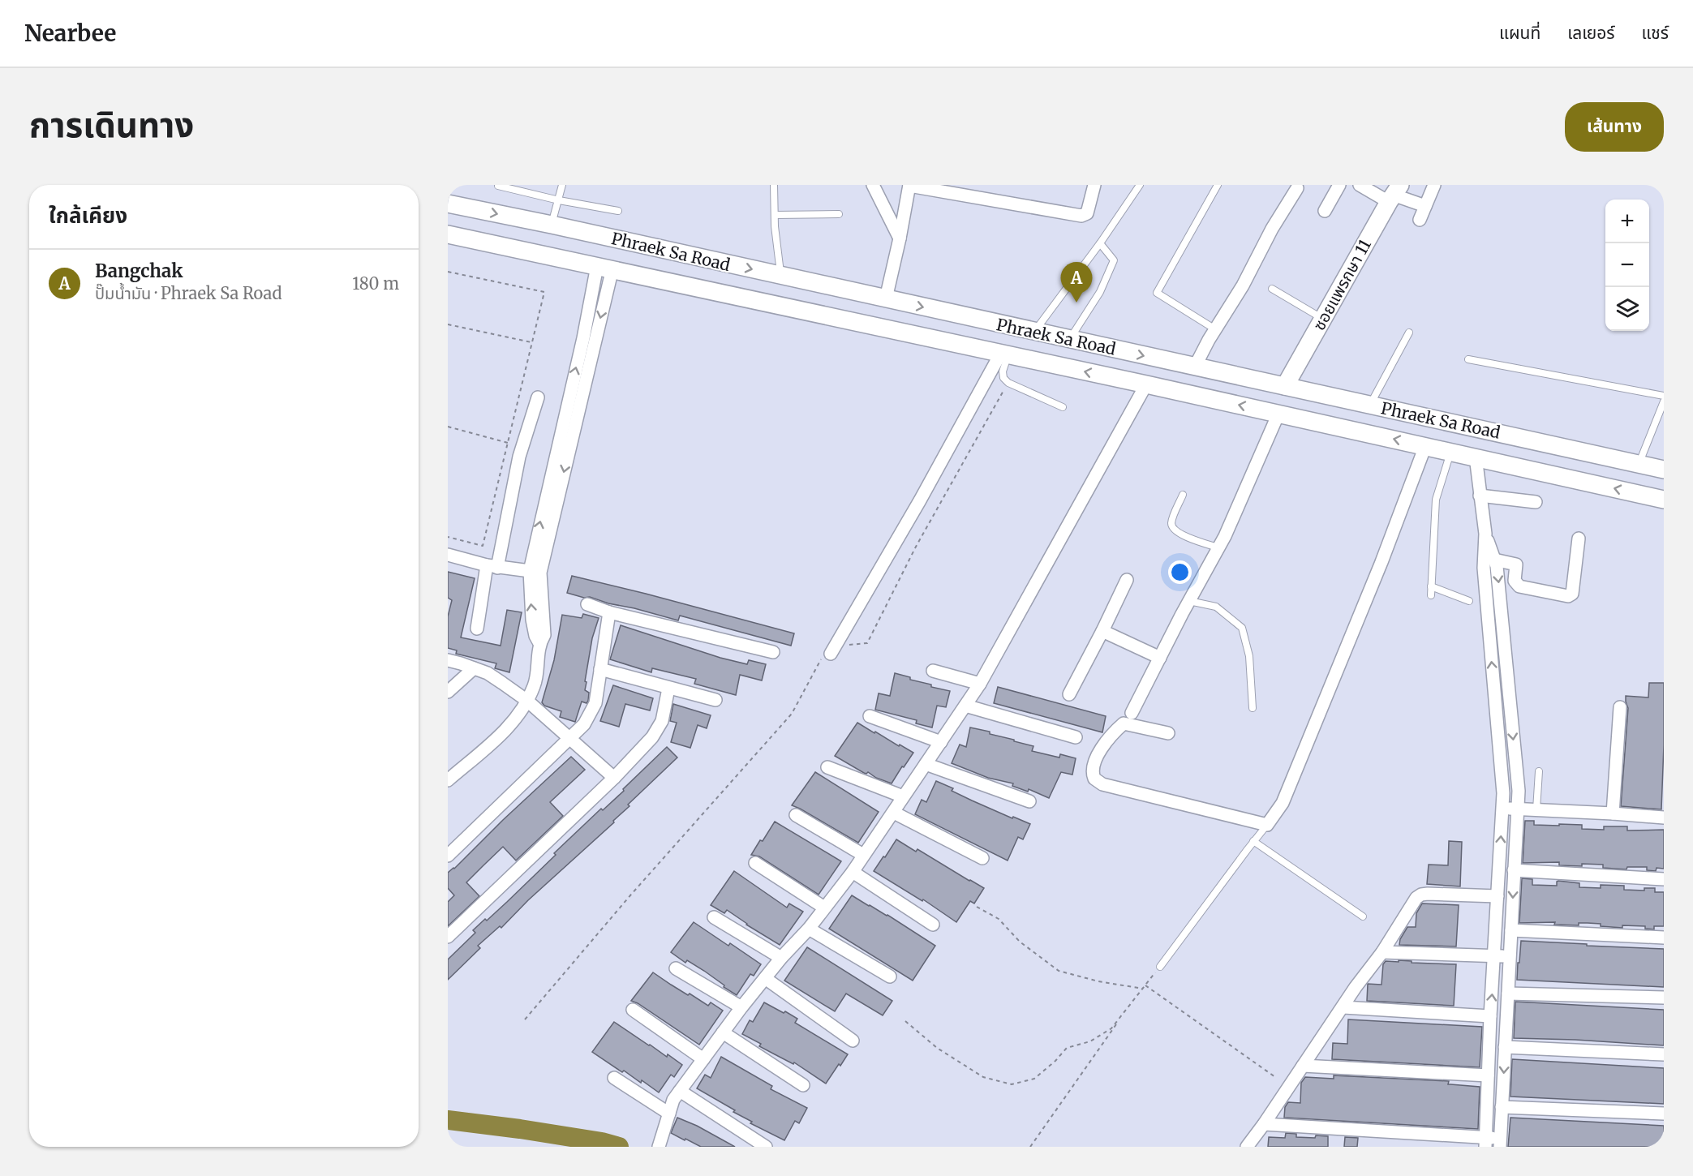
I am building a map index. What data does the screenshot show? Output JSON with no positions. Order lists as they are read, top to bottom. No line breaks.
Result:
{"streets":{"main road":["Phraek Sa Road","ซอยแพรกษา 11"]},"crossings":[["Phraek Sa Road","ซอยแพรกษา 11"]],"page":{"header":"Nearbee","nav":["แผนที่","เลเยอร์","แชร์"],"title":"การเดินทาง","buttons":"เส้นทาง","heading":"ใกล้เคียง","map_buttons":["+","−"],"list":[{"mark":"A","name":"Bangchak","note":"ปั๊มน้ำมัน · Phraek Sa Road","value":"180 m"}],"pins":"A"}}
